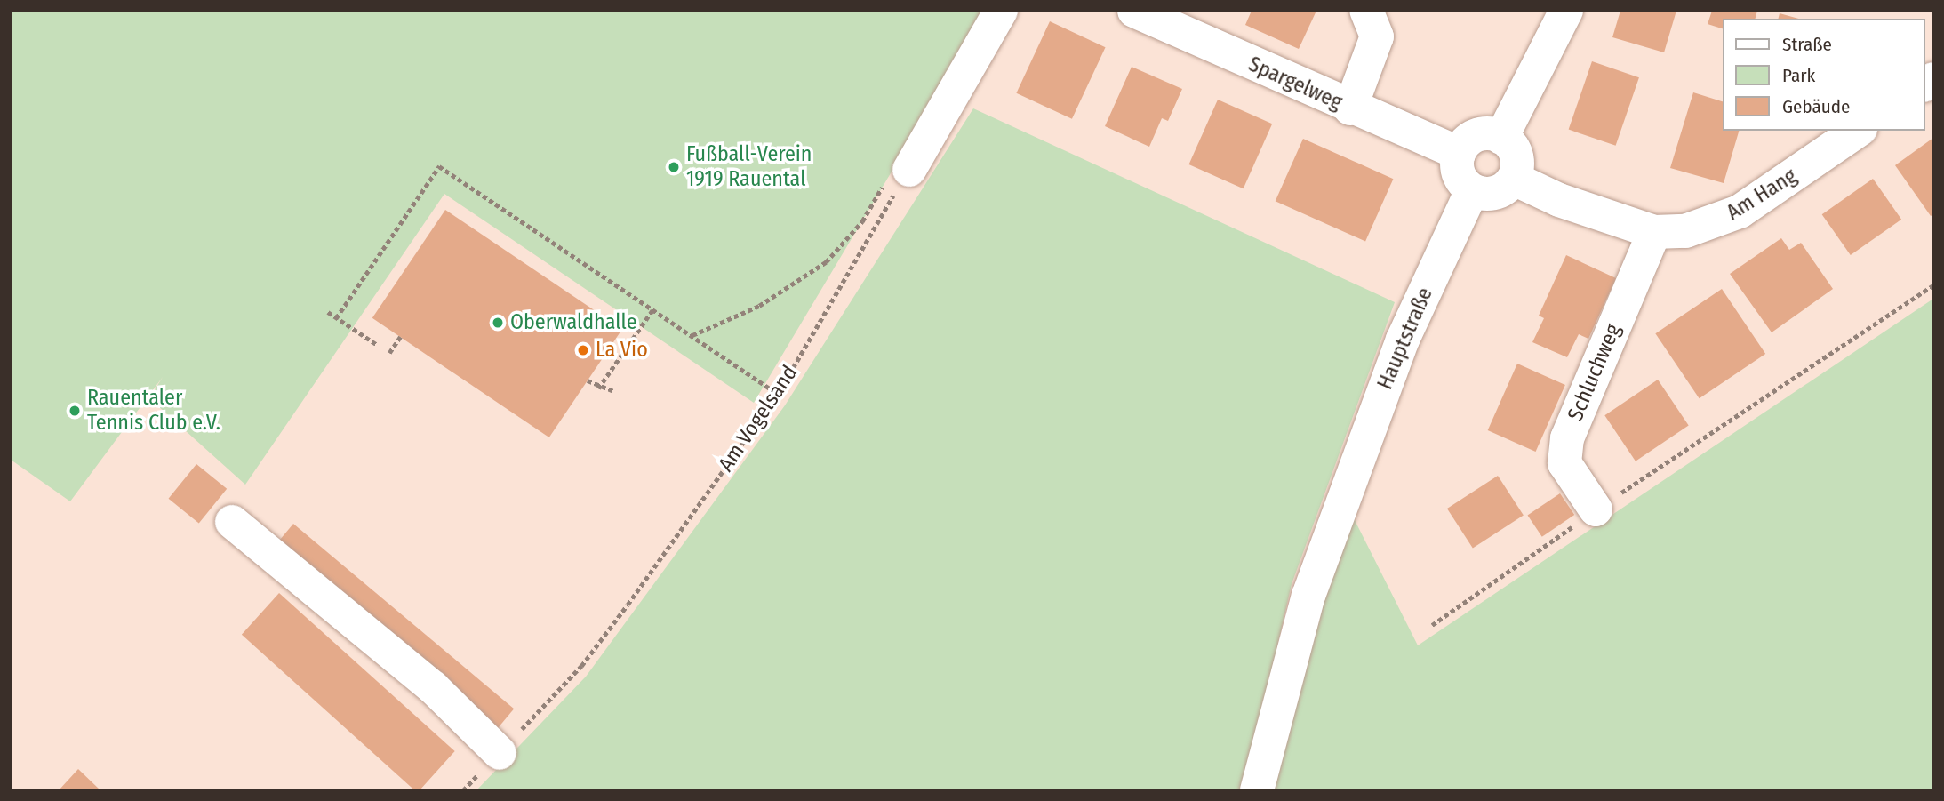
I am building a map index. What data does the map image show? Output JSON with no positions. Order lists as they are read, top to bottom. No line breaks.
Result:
{"streets":{"street":["Spargelweg","Am Hang","Hauptstraße","Schluchweg"],"path":["Am Vogelsand"]},"crossings":[["Spargelweg","Am Hang"],["Spargelweg","Hauptstraße"],["Am Hang","Hauptstraße"],["Am Hang","Schluchweg"]],"places":["Fußball-Verein 1919 Rauental","Oberwaldhalle","La Vio","Rauentaler Tennis Club e.V."],"legend":["Straße","Park","Gebäude"]}
